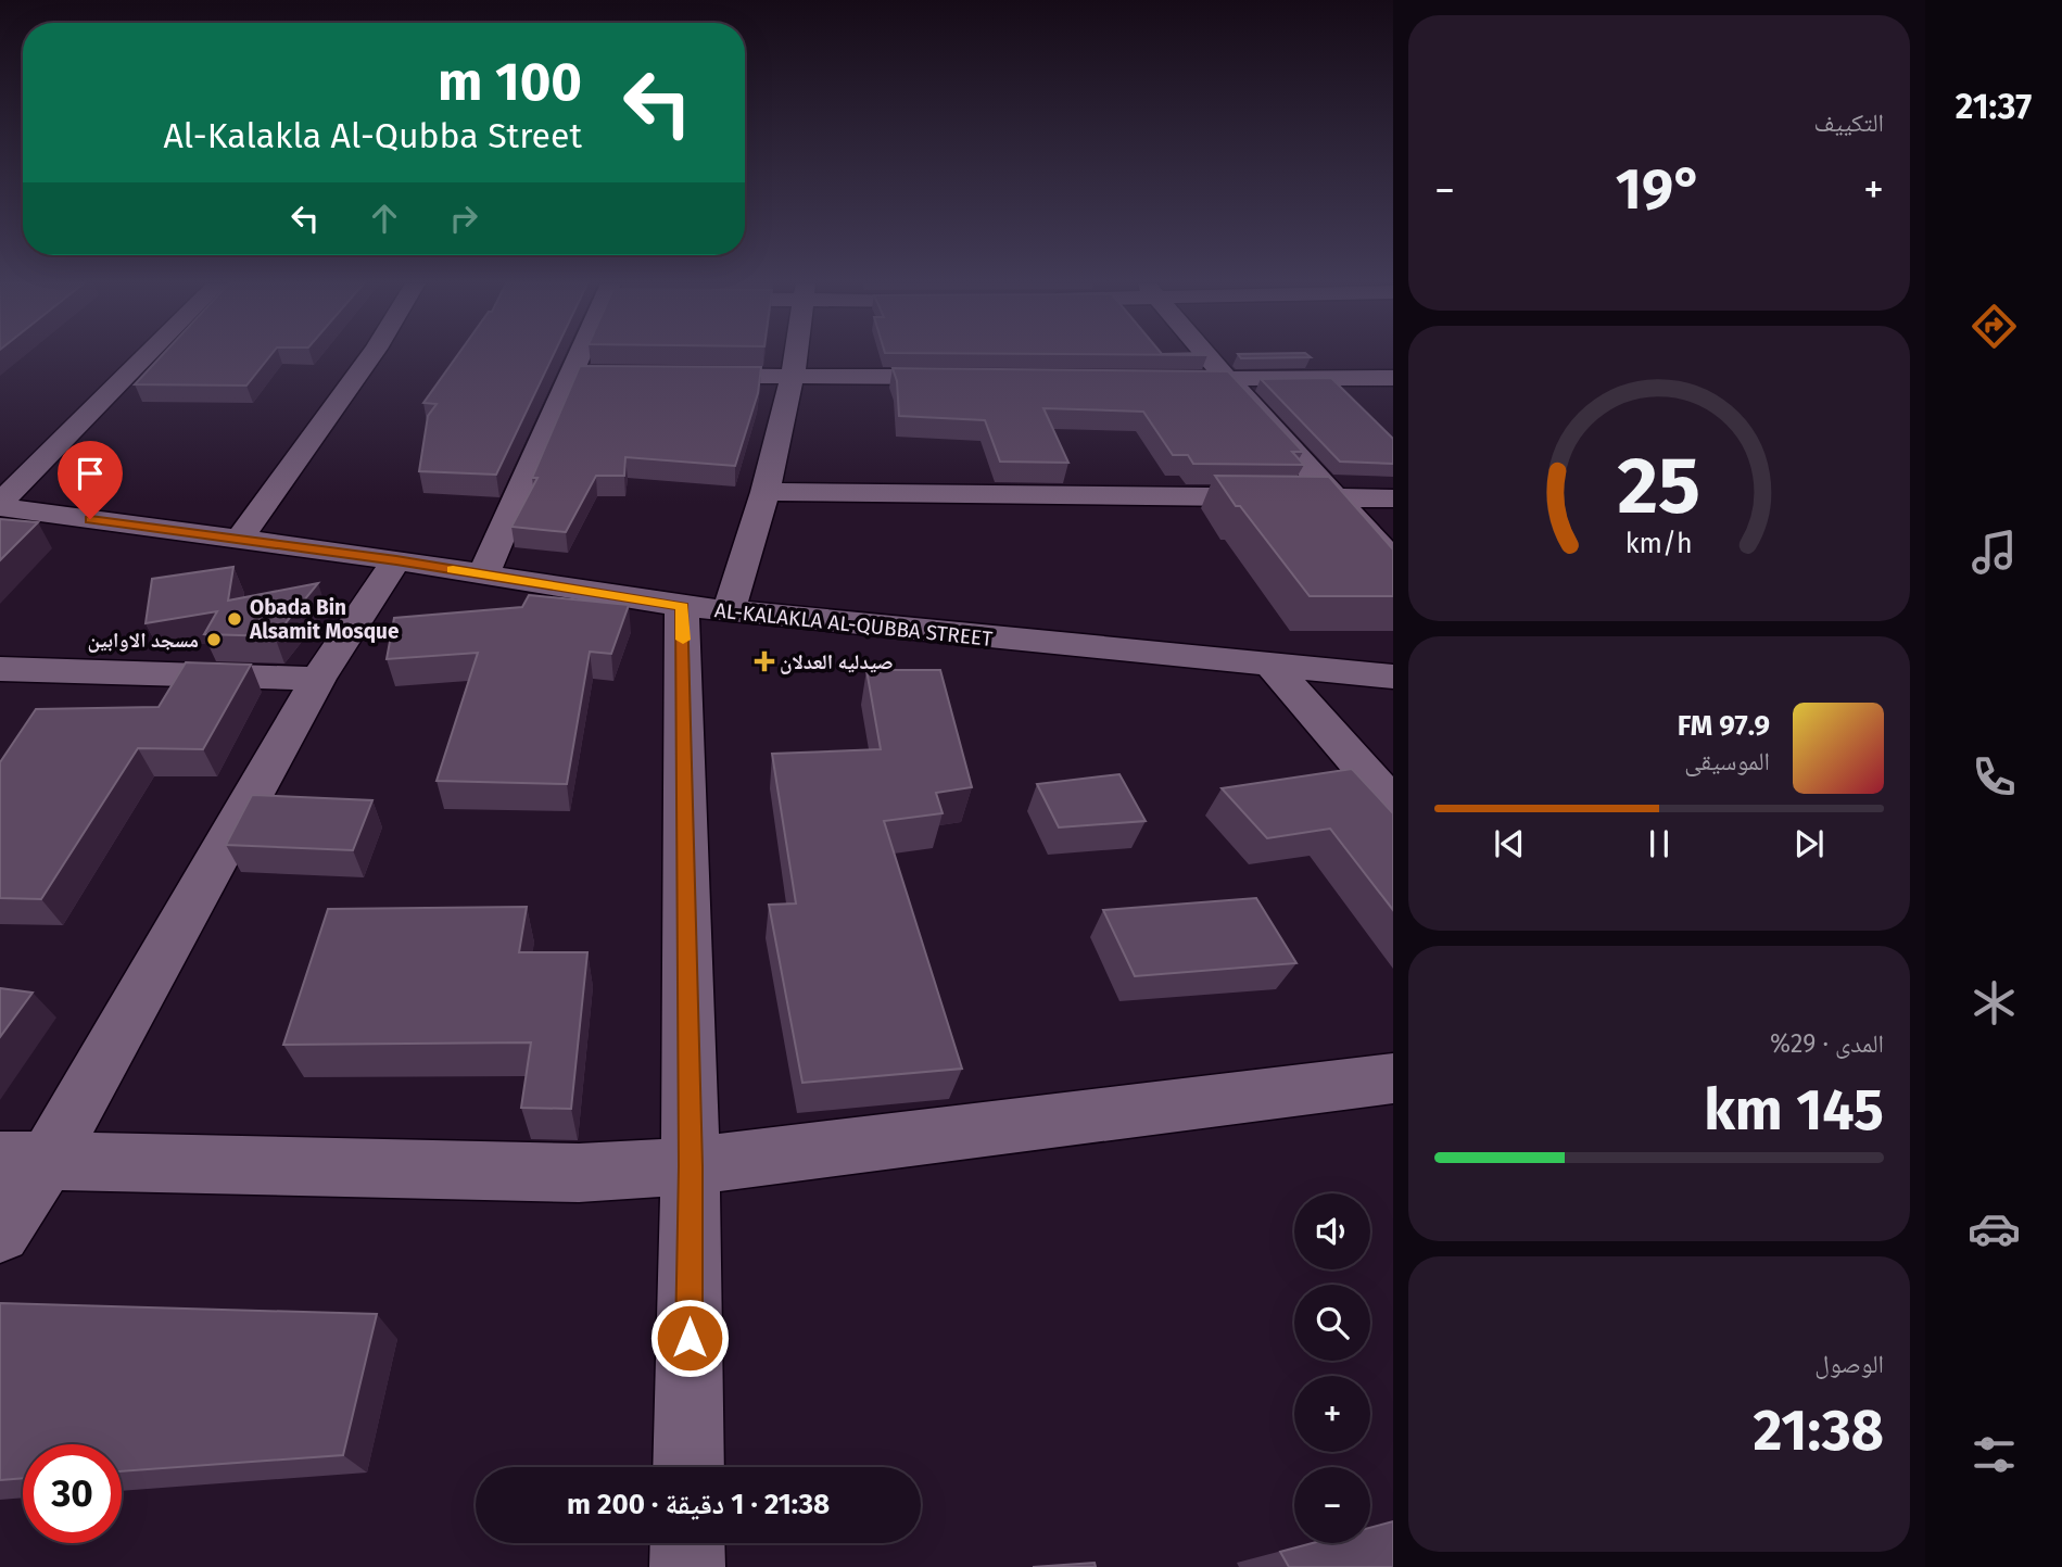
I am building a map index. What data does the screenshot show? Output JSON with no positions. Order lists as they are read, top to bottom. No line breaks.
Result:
{"streets":{"street":["AL-KALAKLA AL-QUBBA STREET"]},"places":{"other":["Obada Bin Alsamit Mosque","مسجد الاوابين"],"health":["صيدليه العدلان"]},"page":{"tabs":"21:37","tile":["التكييف",["المدى · 29%","145 km"],["الوصول","21:38"]],"turn":["100 m","Al-Kalakla Al-Qubba Street"],"heat":["−","19°","+"],"song":["97.9 FM","الموسيقى"],"map_buttons":["+","−"],"limit":"30","trip":"21:38 · 1 دقيقة · 200 m","gauge":["25","km/h"]}}
